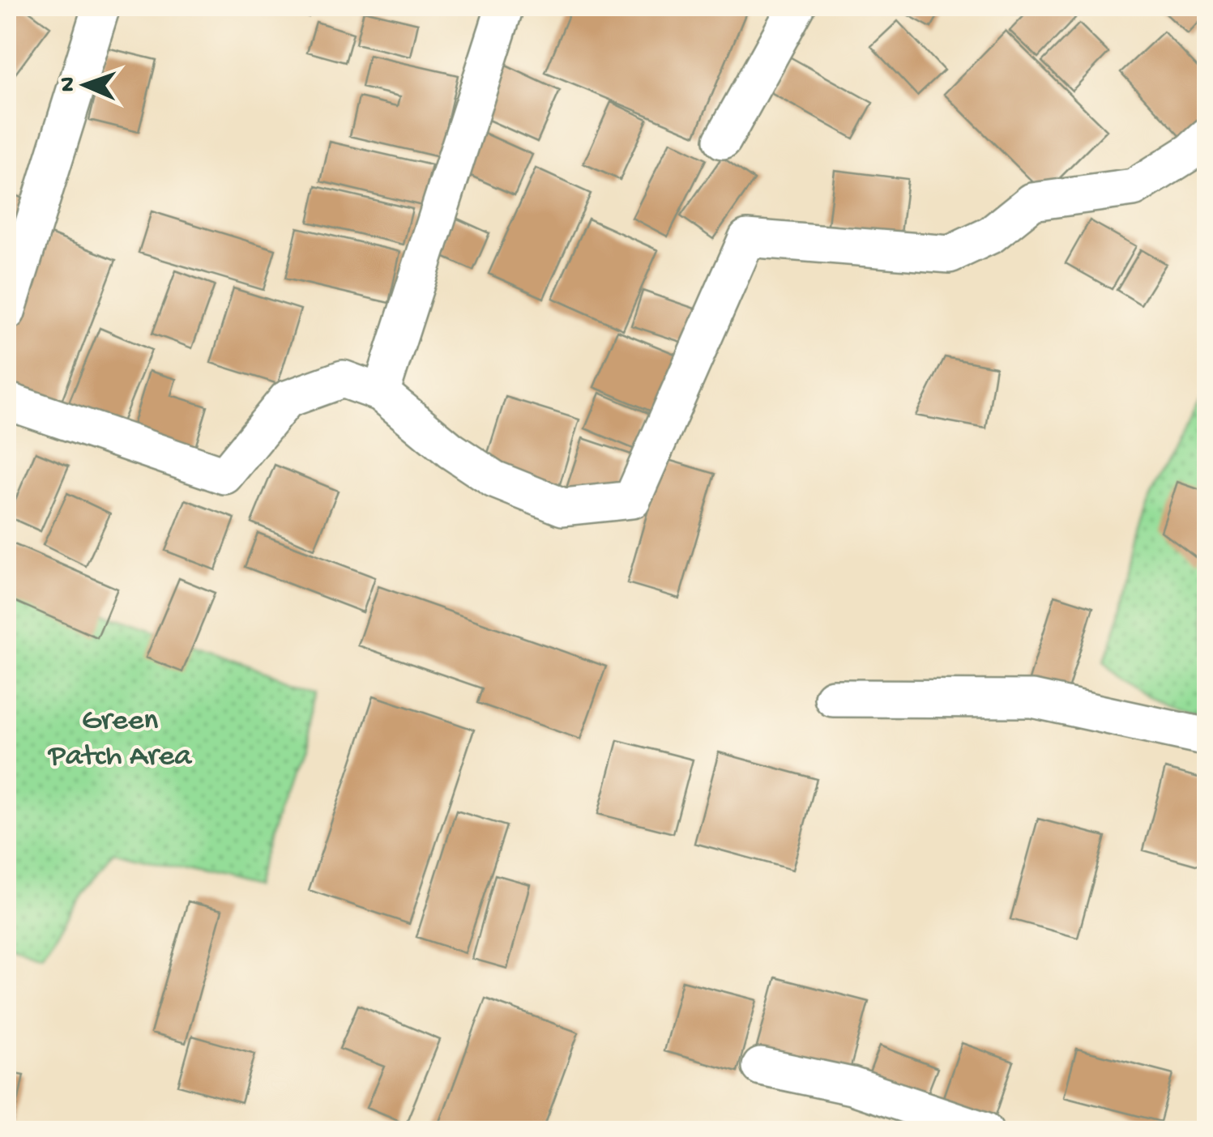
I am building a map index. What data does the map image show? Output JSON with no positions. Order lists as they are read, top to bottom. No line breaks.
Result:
{"parks":["Green Patch Area"],"north":"left"}
